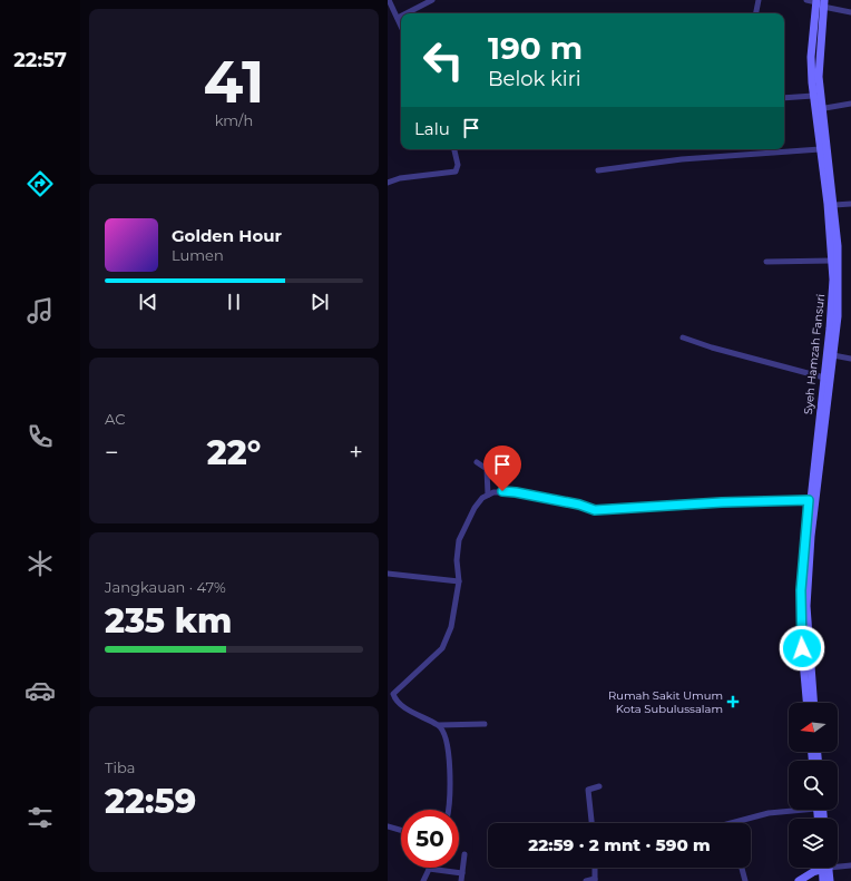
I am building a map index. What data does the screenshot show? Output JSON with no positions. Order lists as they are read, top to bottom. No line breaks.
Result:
{"streets":{"main road":["Syeh Hamzah Fansuri"]},"places":{"health":["Rumah Sakit Umum Kota Subulussalam"]},"north":"left","page":{"tabs":"22:57","tile":[["41","km/h"],"AC",["Jangkauan · 47%","235 km"],["Tiba","22:59"]],"turn":["190 m","Belok kiri"],"then":"Lalu","song":["Golden Hour","Lumen"],"heat":["−","22°","+"],"limit":"50","trip":"22:59 · 2 mnt · 590 m"}}
